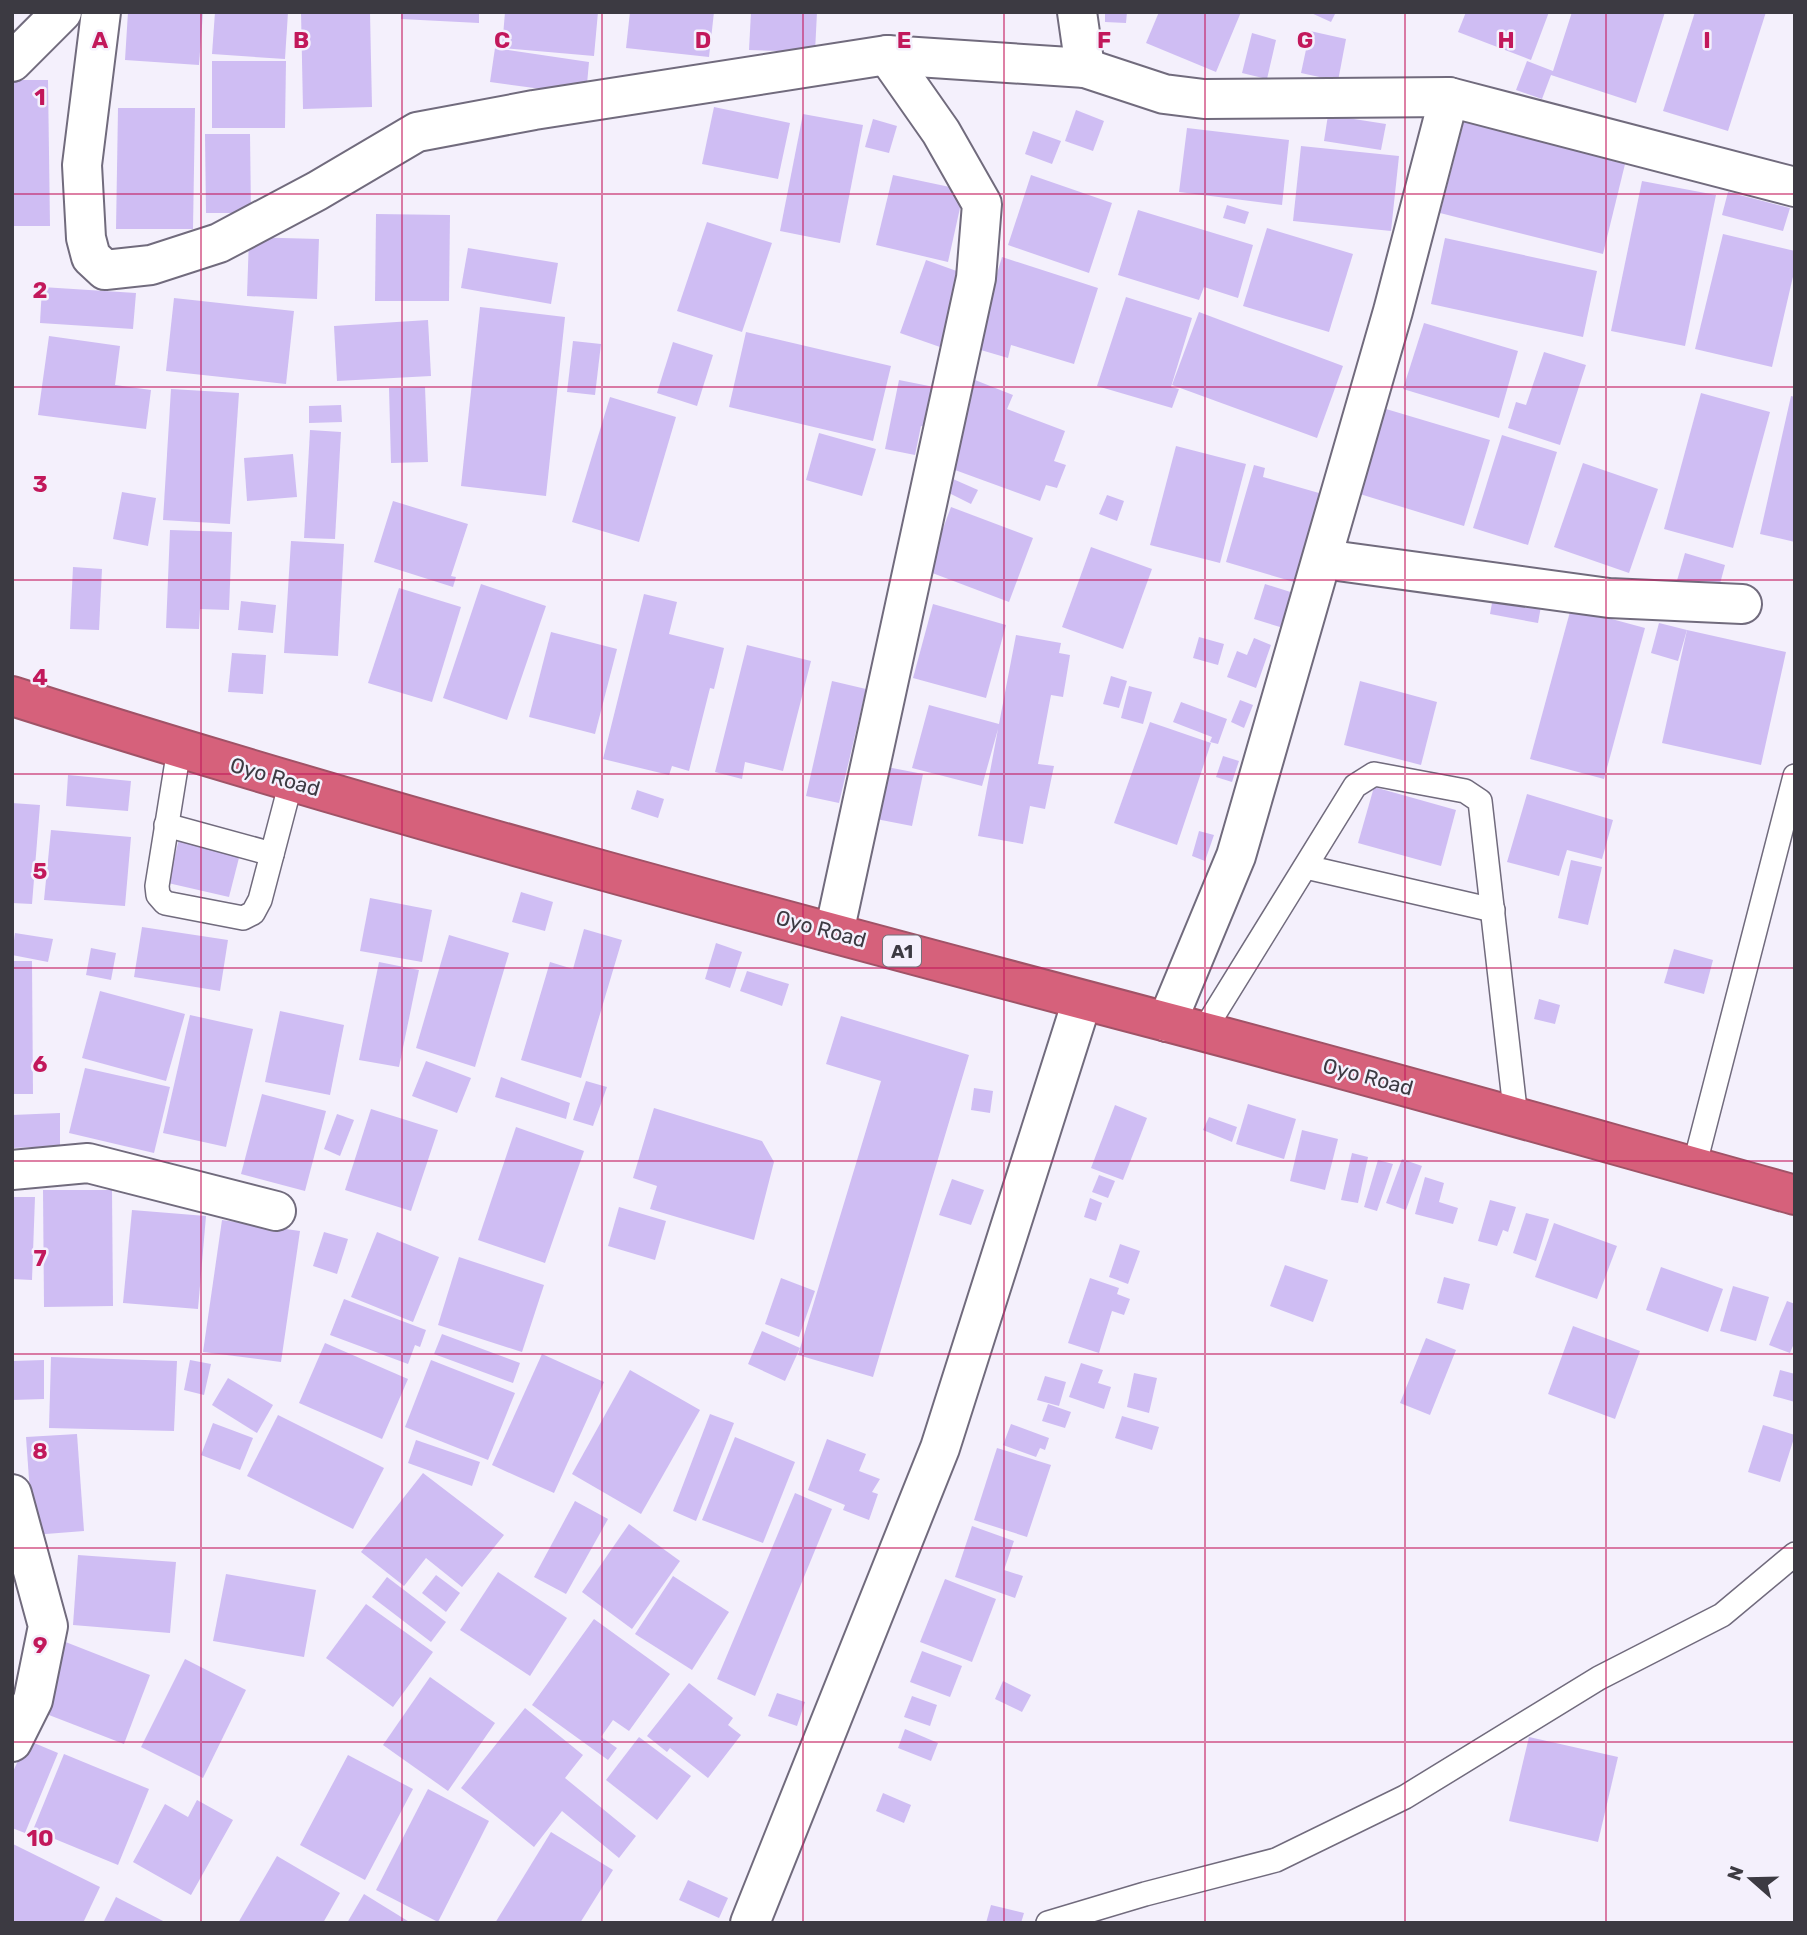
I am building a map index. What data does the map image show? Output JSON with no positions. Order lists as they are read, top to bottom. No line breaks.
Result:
{"streets":{"highway":["Oyo Road","A1"]},"north":"left","grid":{"columns":["A","B","C","D","E","F","G","H","I"],"rows":["1","2","3","4","5","6","7","8","9","10"]}}
